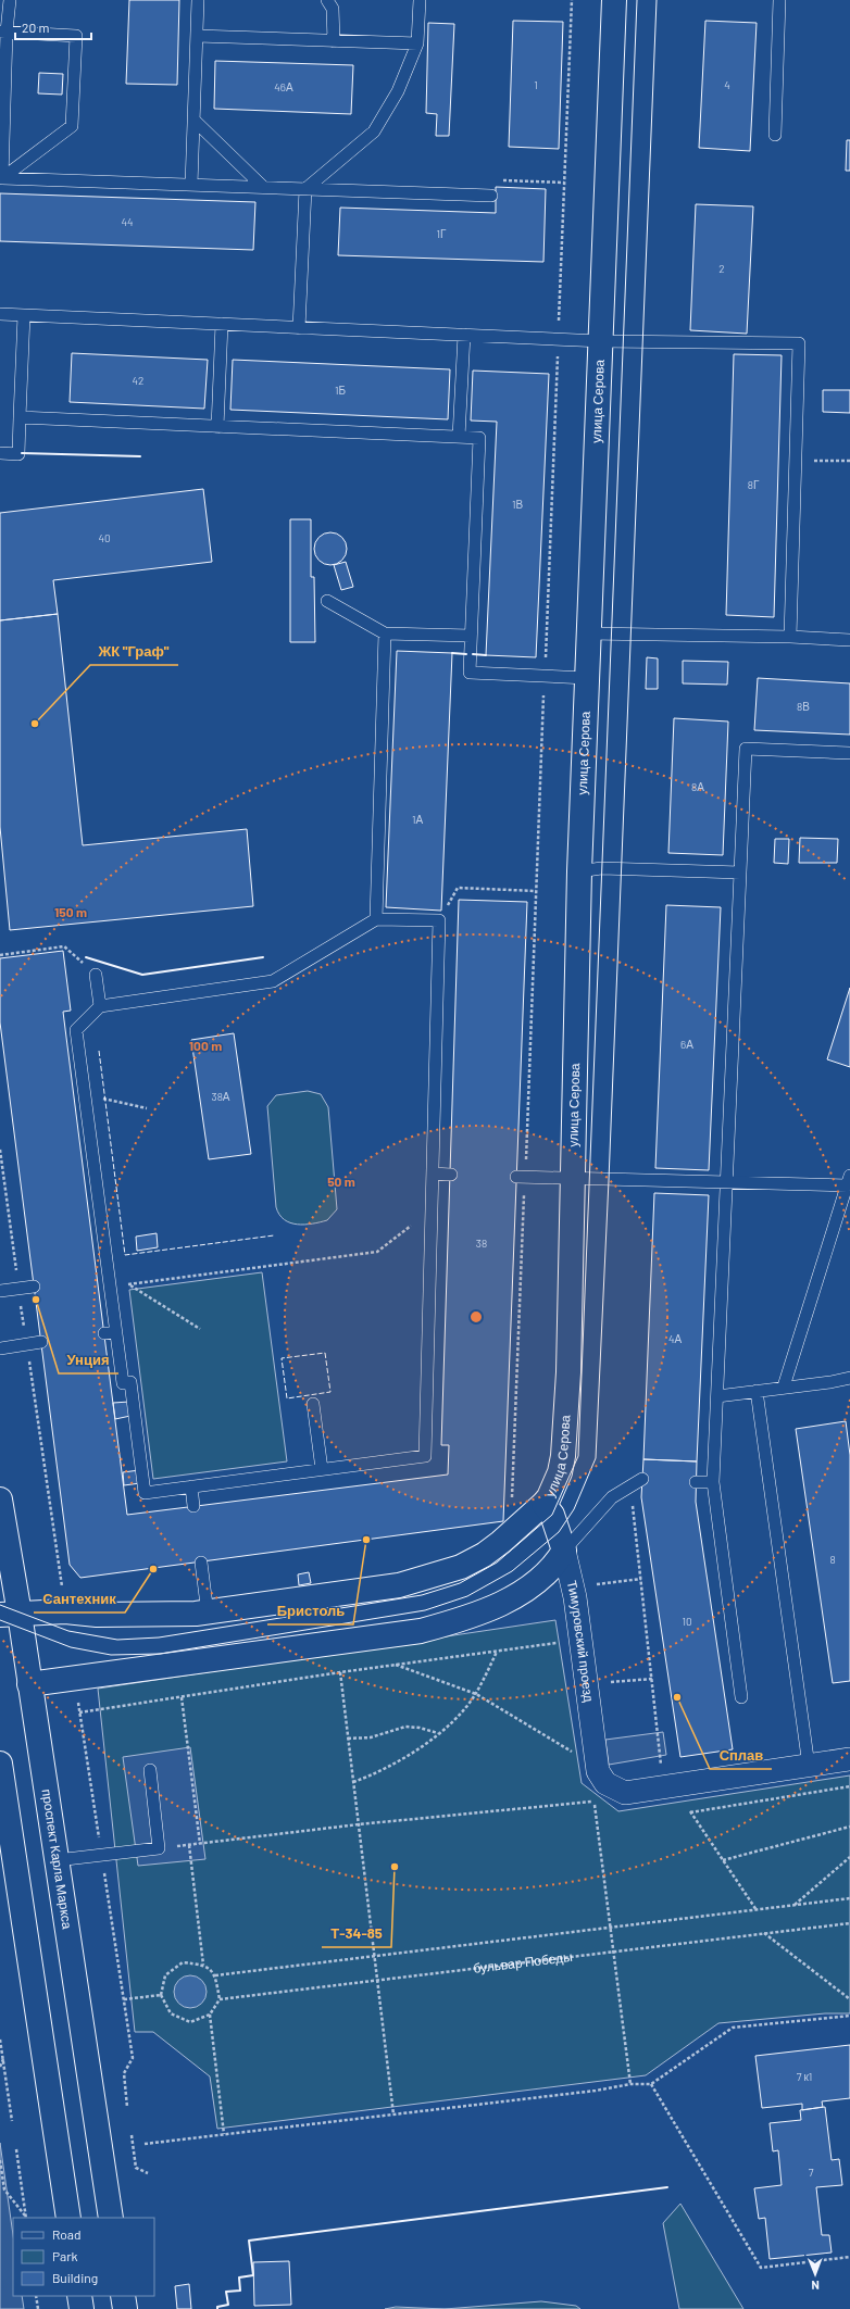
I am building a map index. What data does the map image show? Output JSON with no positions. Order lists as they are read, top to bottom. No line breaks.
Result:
{"streets":{"street":["улица Серова","Тимуровский проезд","проспект Карла Маркса"],"path":["бульвар Победы"]},"crossings":[["улица Серова","Тимуровский проезд"],["улица Серова","проспект Карла Маркса"]],"places":["ЖК \"Граф\"","Унция","Бристоль","Сантехник","Сплав","Т-34-85"],"house_numbers":["1","4","46А","44","1Г","2","42","1Б","8Г","1В","40","8В","8А","1А","6А","38А","38","4А","8","10","7 к1","7"],"legend":["Road","Park","Building"],"scale_bar":"20 m","north":"bottom","rings":["150 m","100 m","50 m"]}
